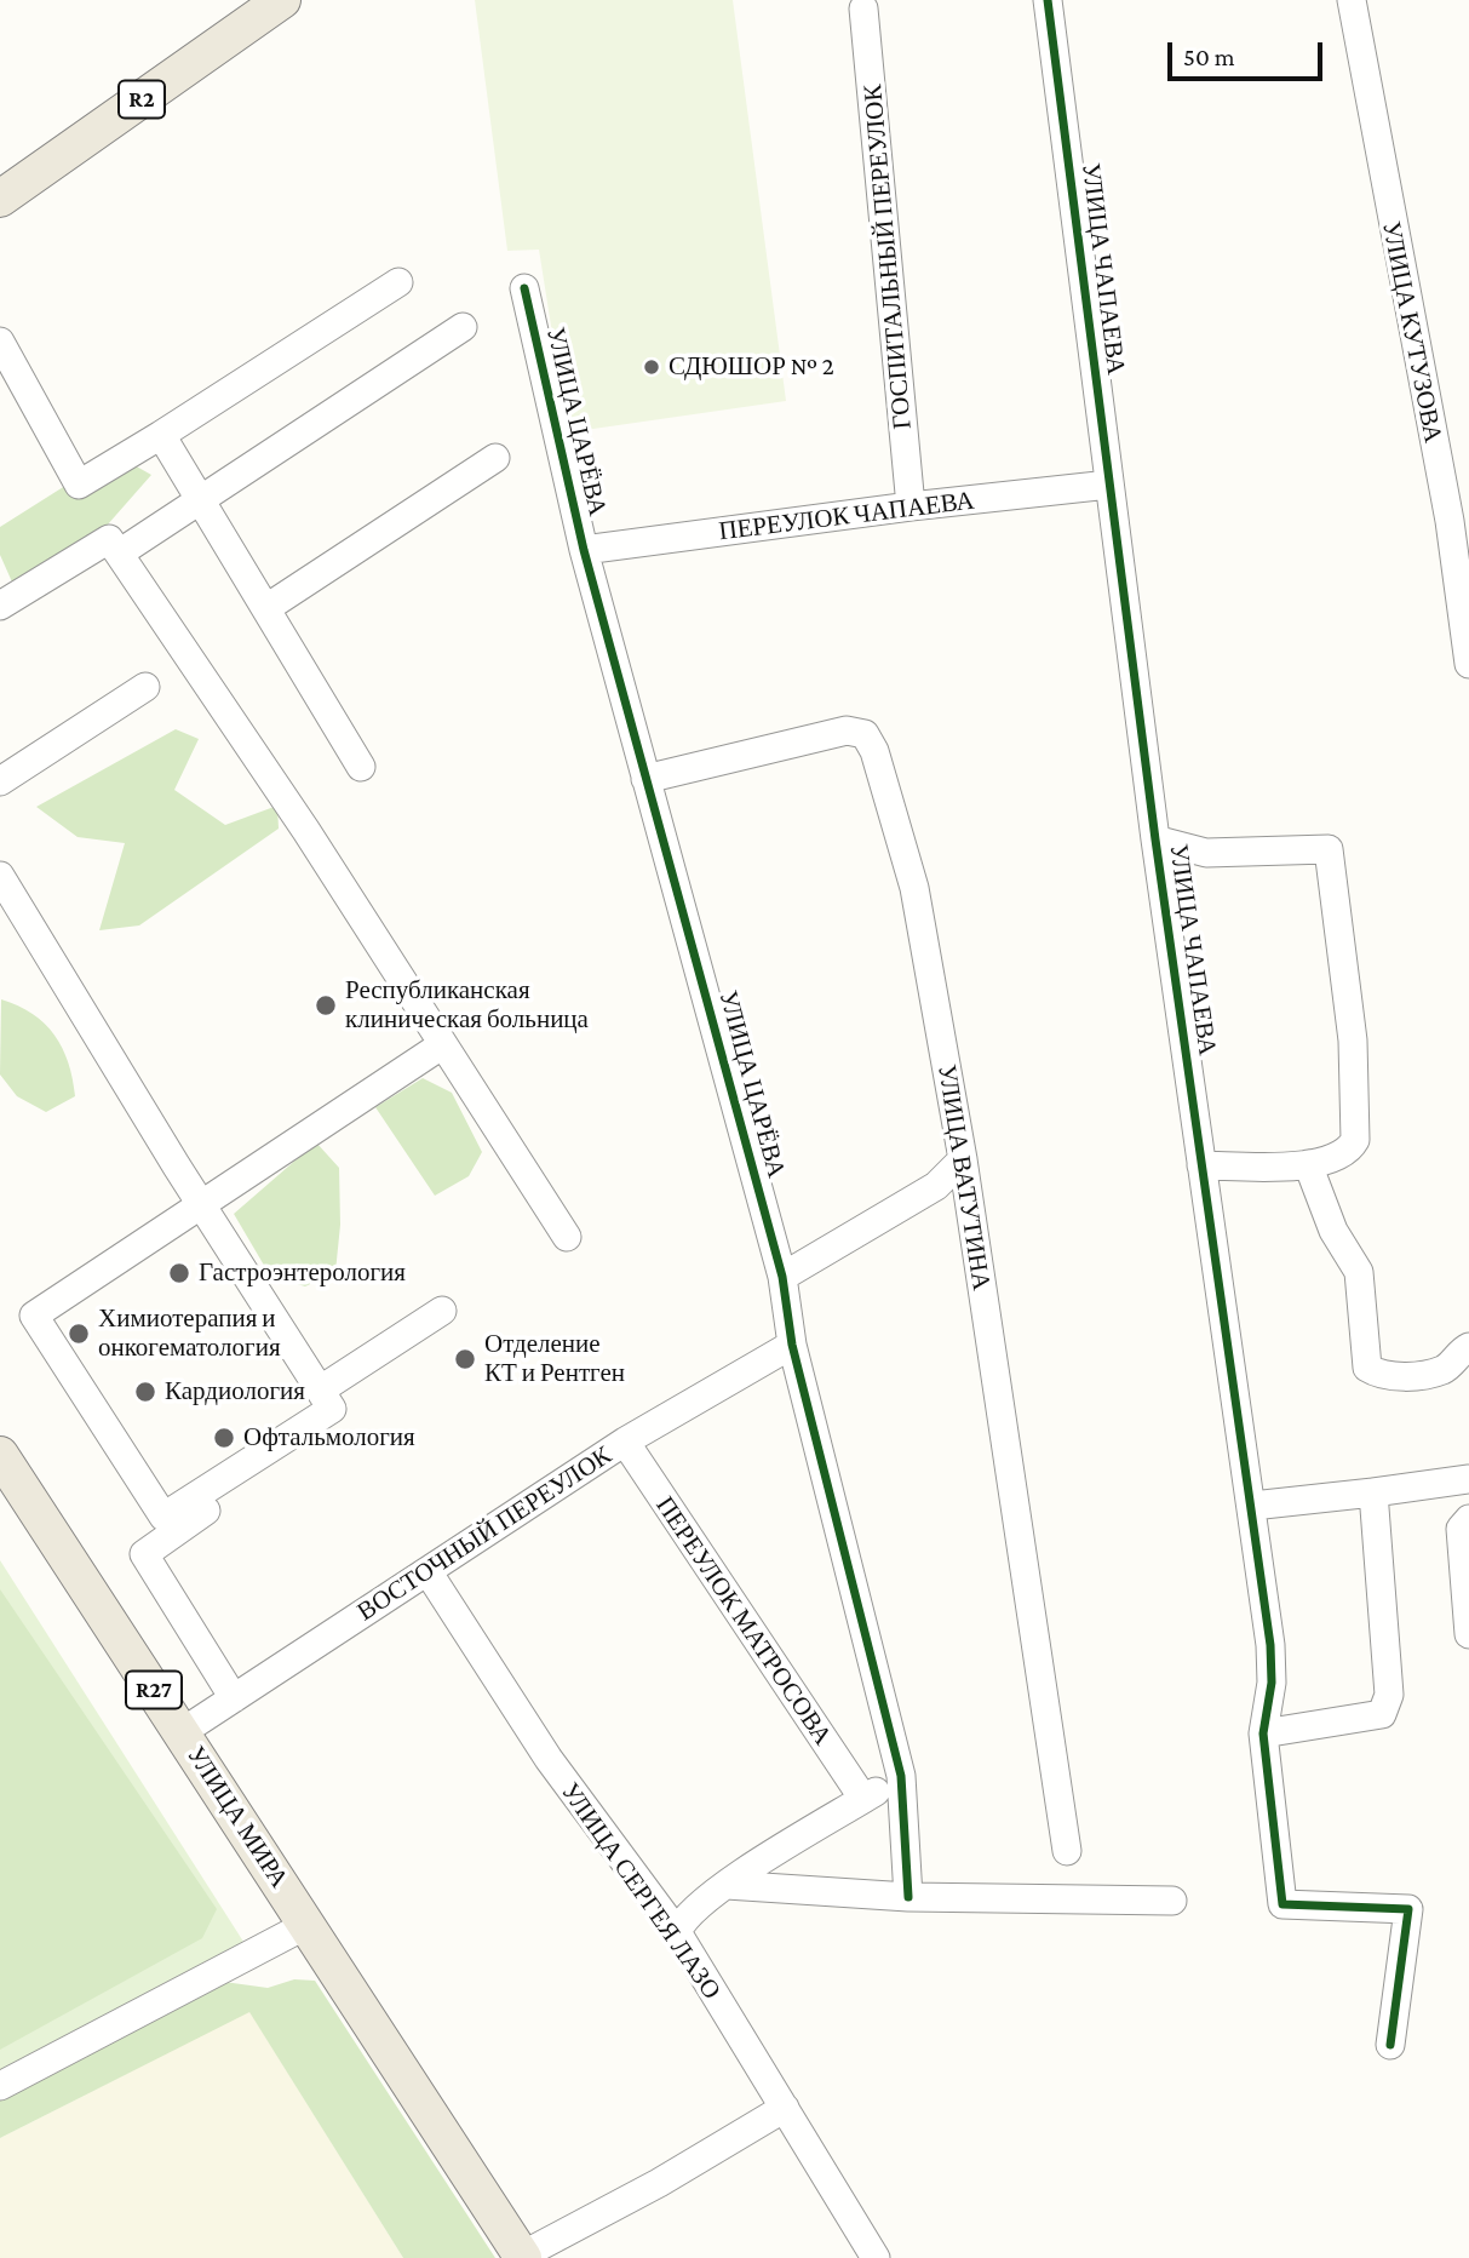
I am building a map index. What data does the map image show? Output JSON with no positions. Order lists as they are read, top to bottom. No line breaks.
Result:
{"streets":{"main road":["R2","R27","УЛИЦА МИРА"],"street":["ГОСПИТАЛЬНЫЙ ПЕРЕУЛОК","УЛИЦА ЧАПАЕВА","УЛИЦА КУТУЗОВА","УЛИЦА ЦАРЁВА","ПЕРЕУЛОК ЧАПАЕВА","УЛИЦА ВАТУТИНА","ВОСТОЧНЫЙ ПЕРЕУЛОК","ПЕРЕУЛОК МАТРОСОВА","УЛИЦА СЕРГЕЯ ЛАЗО"]},"crossings":[["ГОСПИТАЛЬНЫЙ ПЕРЕУЛОК","ПЕРЕУЛОК ЧАПАЕВА"],["УЛИЦА ЧАПАЕВА","ПЕРЕУЛОК ЧАПАЕВА"],["УЛИЦА ЦАРЁВА","ПЕРЕУЛОК ЧАПАЕВА"],["УЛИЦА ЦАРЁВА","УЛИЦА ВАТУТИНА"],["УЛИЦА ЦАРЁВА","ВОСТОЧНЫЙ ПЕРЕУЛОК"],["ВОСТОЧНЫЙ ПЕРЕУЛОК","ПЕРЕУЛОК МАТРОСОВА"],["ВОСТОЧНЫЙ ПЕРЕУЛОК","УЛИЦА МИРА"],["ВОСТОЧНЫЙ ПЕРЕУЛОК","УЛИЦА СЕРГЕЯ ЛАЗО"]],"places":["СДЮШОР № 2","Республиканская клиническая больница","Гастроэнтерология","Химиотерапия и онкогематология","Отделение КТ и Рентген","Кардиология","Офтальмология"],"scale_bar":"50 m"}
